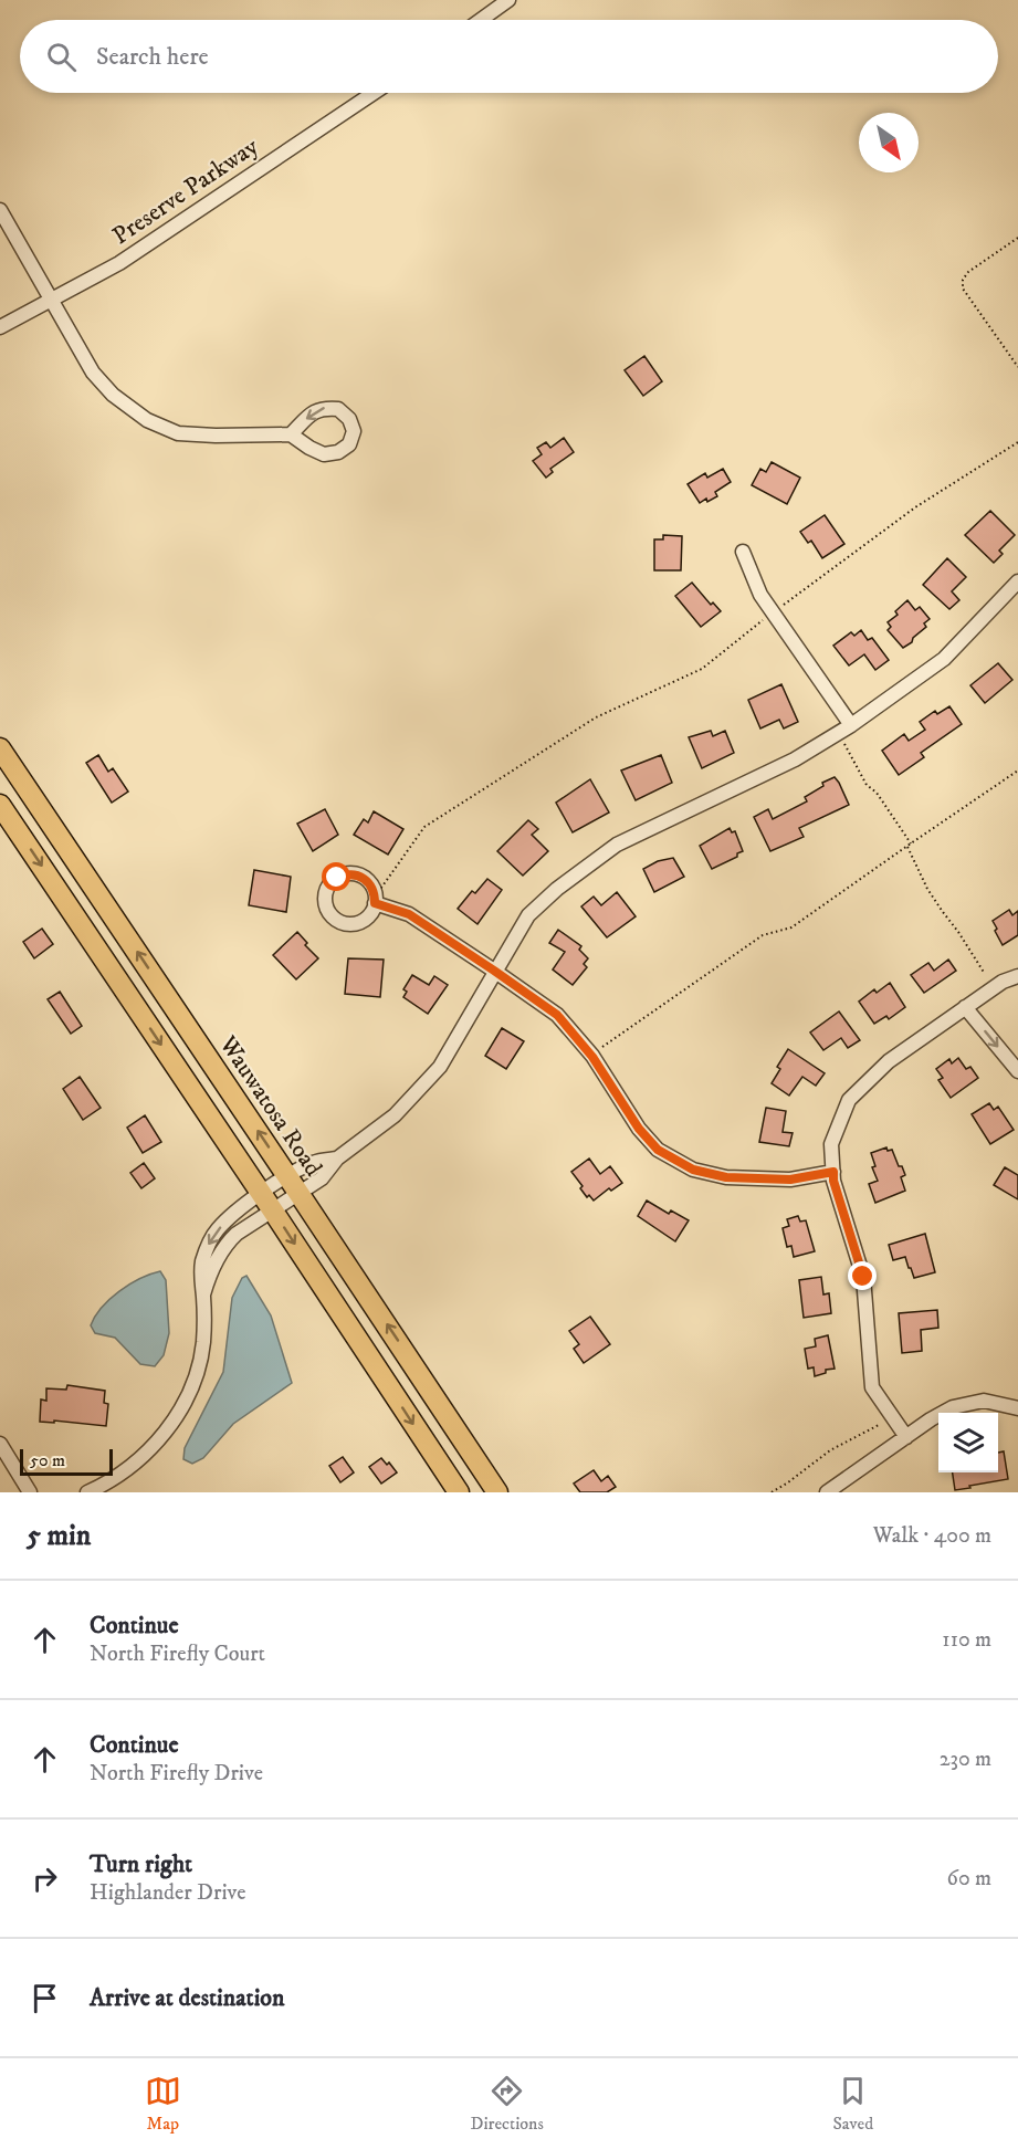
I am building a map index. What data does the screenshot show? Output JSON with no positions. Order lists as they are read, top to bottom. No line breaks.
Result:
{"streets":{"main road":["Wauwatosa Road"],"street":["Preserve Parkway"]},"scale_bar":"50 m","north":"bottom right","page":{"search":"Search here","scale":"50 m","heading":["5 min","Walk · 400 m"],"list":[["Continue","North Firefly Court","110 m"],["Continue","North Firefly Drive","230 m"],["Turn right","Highlander Drive","60 m"],"Arrive at destination"],"nav":["Map","Directions","Saved"]}}
